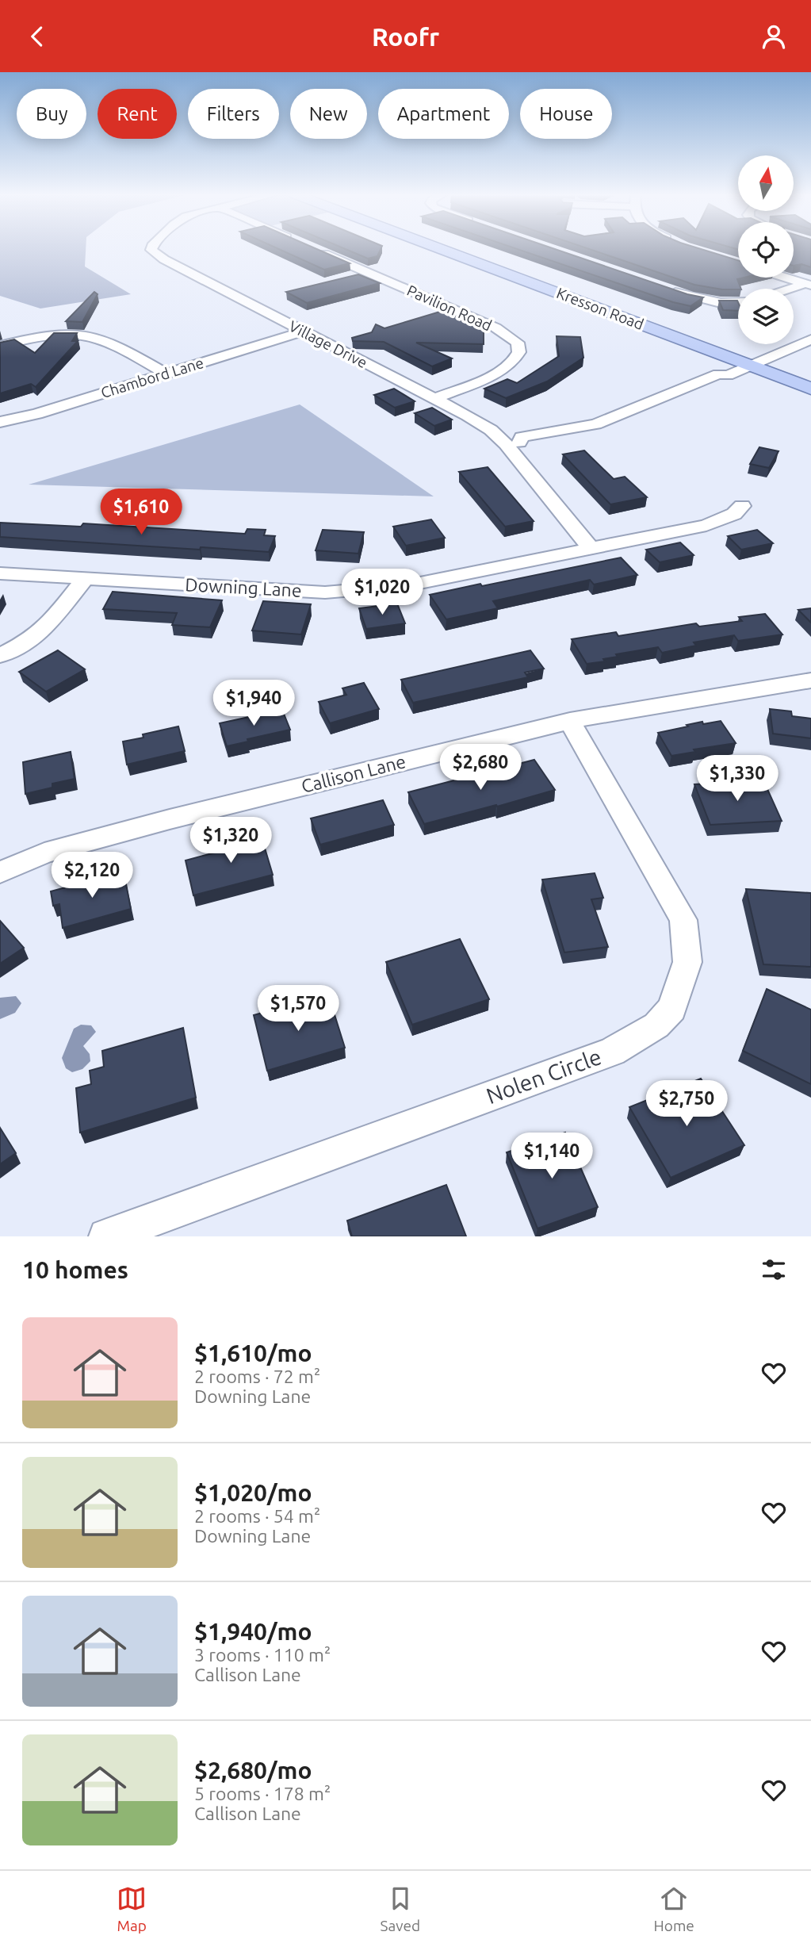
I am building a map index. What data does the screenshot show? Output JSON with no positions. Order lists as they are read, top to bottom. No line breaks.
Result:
{"streets":{"main road":["Kresson Road"],"street":["Pavilion Road","Village Drive","Chambord Lane","Downing Lane","Callison Lane","Nolen Circle"]},"crossings":[["Pavilion Road","Village Drive"],["Village Drive","Chambord Lane"],["Village Drive","Downing Lane"],["Callison Lane","Nolen Circle"]],"north":"top","page":{"header":"Roofr","chip":["Buy","Rent","Filters","New","Apartment","House"],"price":["$1,610","$1,020","$1,940","$2,680","$1,330","$1,320","$2,120","$1,570","$2,750","$1,140"],"heading":"10 homes","list":[{"name":"$1,610/mo","note":"2 rooms · 72 m² · Downing Lane"},{"name":"$1,020/mo","note":"2 rooms · 54 m² · Downing Lane"},{"name":"$1,940/mo","note":"3 rooms · 110 m² · Callison Lane"},{"name":"$2,680/mo","note":"5 rooms · 178 m² · Callison Lane"}],"tabs":["Map","Saved","Home"]}}
